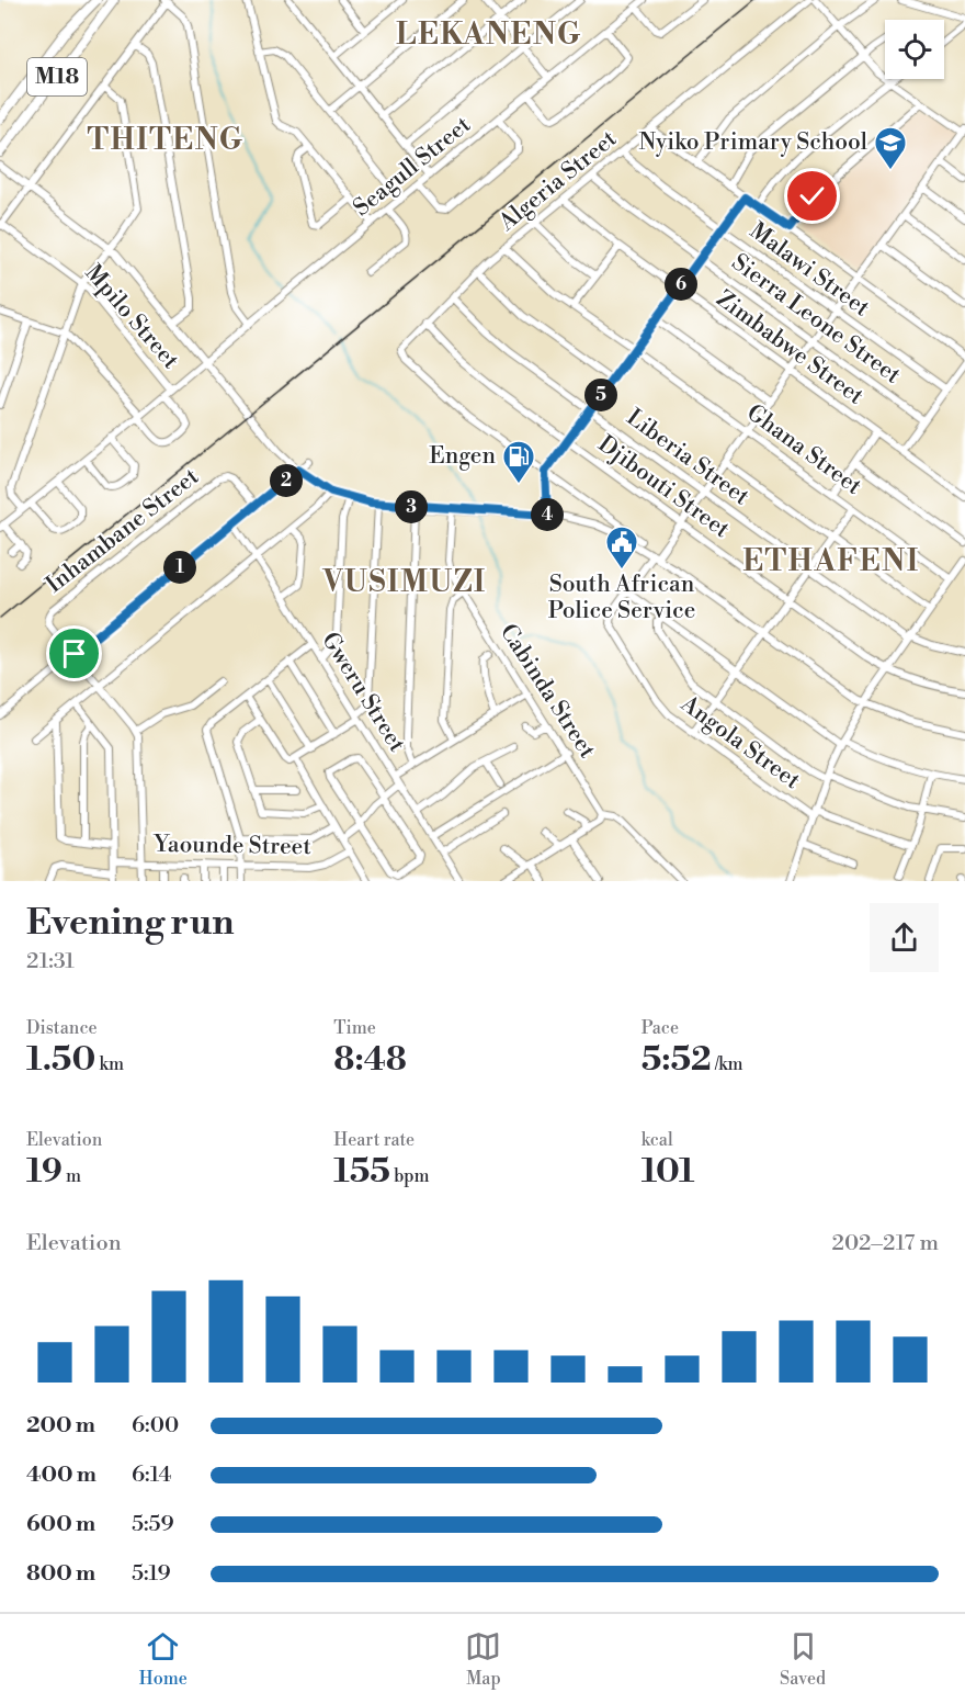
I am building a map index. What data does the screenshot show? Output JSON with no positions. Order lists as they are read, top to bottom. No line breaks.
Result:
{"streets":{"main road":["M18"],"street":["Seagull Street","Algeria Street","Malawi Street","Mpilo Street","Sierra Leone Street","Zimbabwe Street","Ghana Street","Liberia Street","Djibouti Street","Inhambane Street","Cabinda Street","Gweru Street","Angola Street","Yaounde Street"]},"crossings":[["Seagull Street","Mpilo Street"],["Algeria Street","Malawi Street"],["Algeria Street","Sierra Leone Street"],["Algeria Street","Zimbabwe Street"],["Algeria Street","Ghana Street"],["Algeria Street","Liberia Street"],["Algeria Street","Djibouti Street"],["Malawi Street","Angola Street"],["Sierra Leone Street","Angola Street"],["Zimbabwe Street","Angola Street"],["Ghana Street","Angola Street"],["Liberia Street","Angola Street"],["Djibouti Street","Angola Street"]],"districts":["LEKANENG","THITENG","ETHAFENI","VUSIMUZI"],"places":{"school or university":["Nyiko Primary School"],"fuel station":["Engen"],"public building":["South African Police Service"]},"page":{"pins":["6","5","2","3","4","1"],"heading":["Evening run","21:31"],"stats":[["Distance","1.50 km"],["Time","8:48"],["Pace","5:52 /km"],["Elevation","19 m"],["Heart rate","155 bpm"],["kcal","101"]],"chart":["Elevation","202–217 m"],"list":[{"name":"200 m","note":"6:00"},{"name":"400 m","note":"6:14"},{"name":"600 m","note":"5:59"},{"name":"800 m","note":"5:19"}],"tabs":["Home","Map","Saved"]}}
